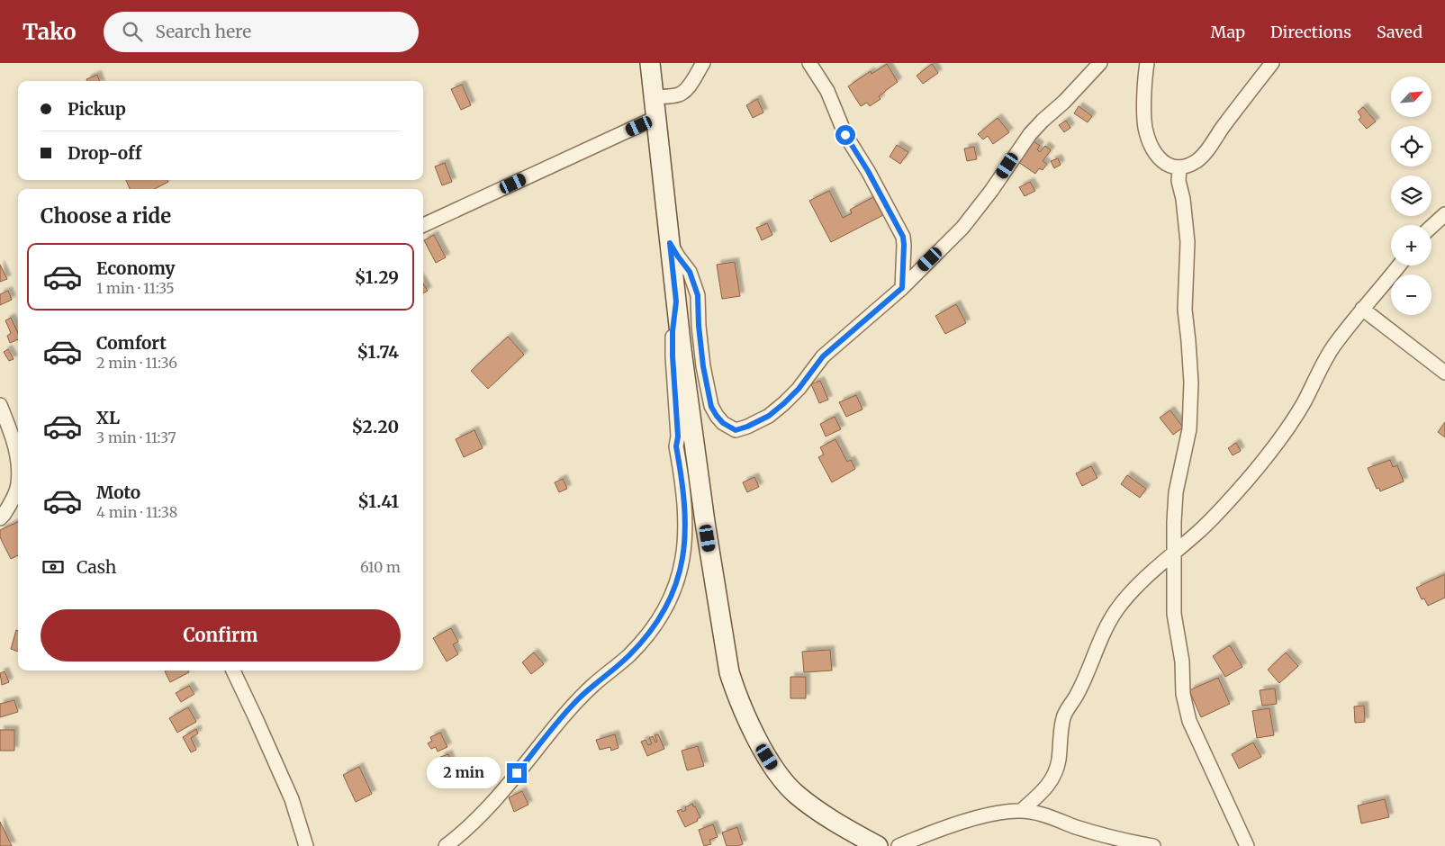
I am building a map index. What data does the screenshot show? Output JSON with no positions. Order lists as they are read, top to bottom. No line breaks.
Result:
{"north":"top right","page":{"header":"Tako","search":"Search here","nav":["Map","Directions","Saved"],"map_buttons":["+","−"],"banner":["Pickup","Drop-off"],"heading":"Choose a ride","list":[{"name":"Economy","note":"1 min · 11:35","value":"$1.29"},{"name":"Comfort","note":"2 min · 11:36","value":"$1.74"},{"name":"XL","note":"3 min · 11:37","value":"$2.20"},{"name":"Moto","note":"4 min · 11:38","value":"$1.41"}],"pay":["Cash","610 m"],"buttons":"Confirm","bubble":"2 min"}}
